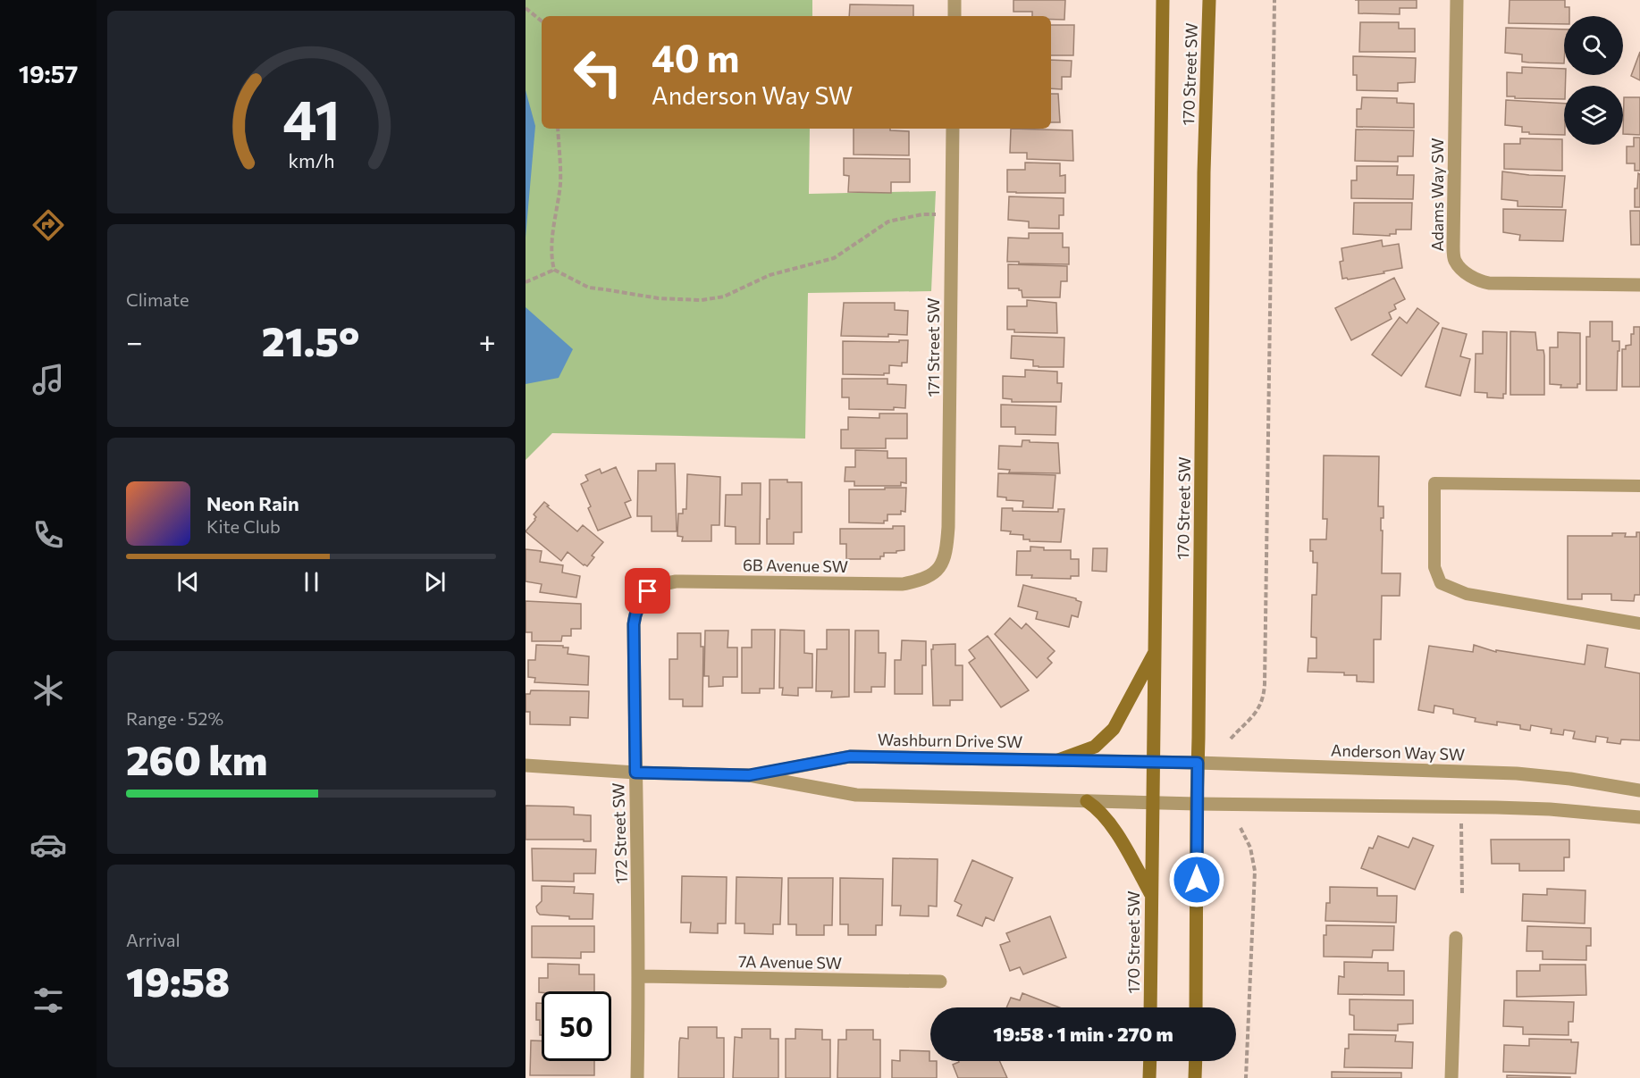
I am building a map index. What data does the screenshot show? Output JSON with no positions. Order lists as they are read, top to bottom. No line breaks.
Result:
{"streets":{"main road":["170 Street SW"],"street":["Adams Way SW","171 Street SW","6B Avenue SW","Washburn Drive SW","Anderson Way SW","172 Street SW","7A Avenue SW"]},"crossings":[["170 Street SW","Washburn Drive SW"],["170 Street SW","Anderson Way SW"],["171 Street SW","6B Avenue SW"],["6B Avenue SW","172 Street SW"],["Washburn Drive SW","Anderson Way SW"],["Washburn Drive SW","172 Street SW"],["172 Street SW","7A Avenue SW"]],"page":{"tabs":"19:57","turn":["40 m","Anderson Way SW"],"tile":["Climate",["Range · 52%","260 km"],["Arrival","19:58"]],"heat":["−","21.5°","+"],"song":["Neon Rain","Kite Club"],"limit":"50","trip":"19:58 · 1 min · 270 m","gauge":["41","km/h"]}}
